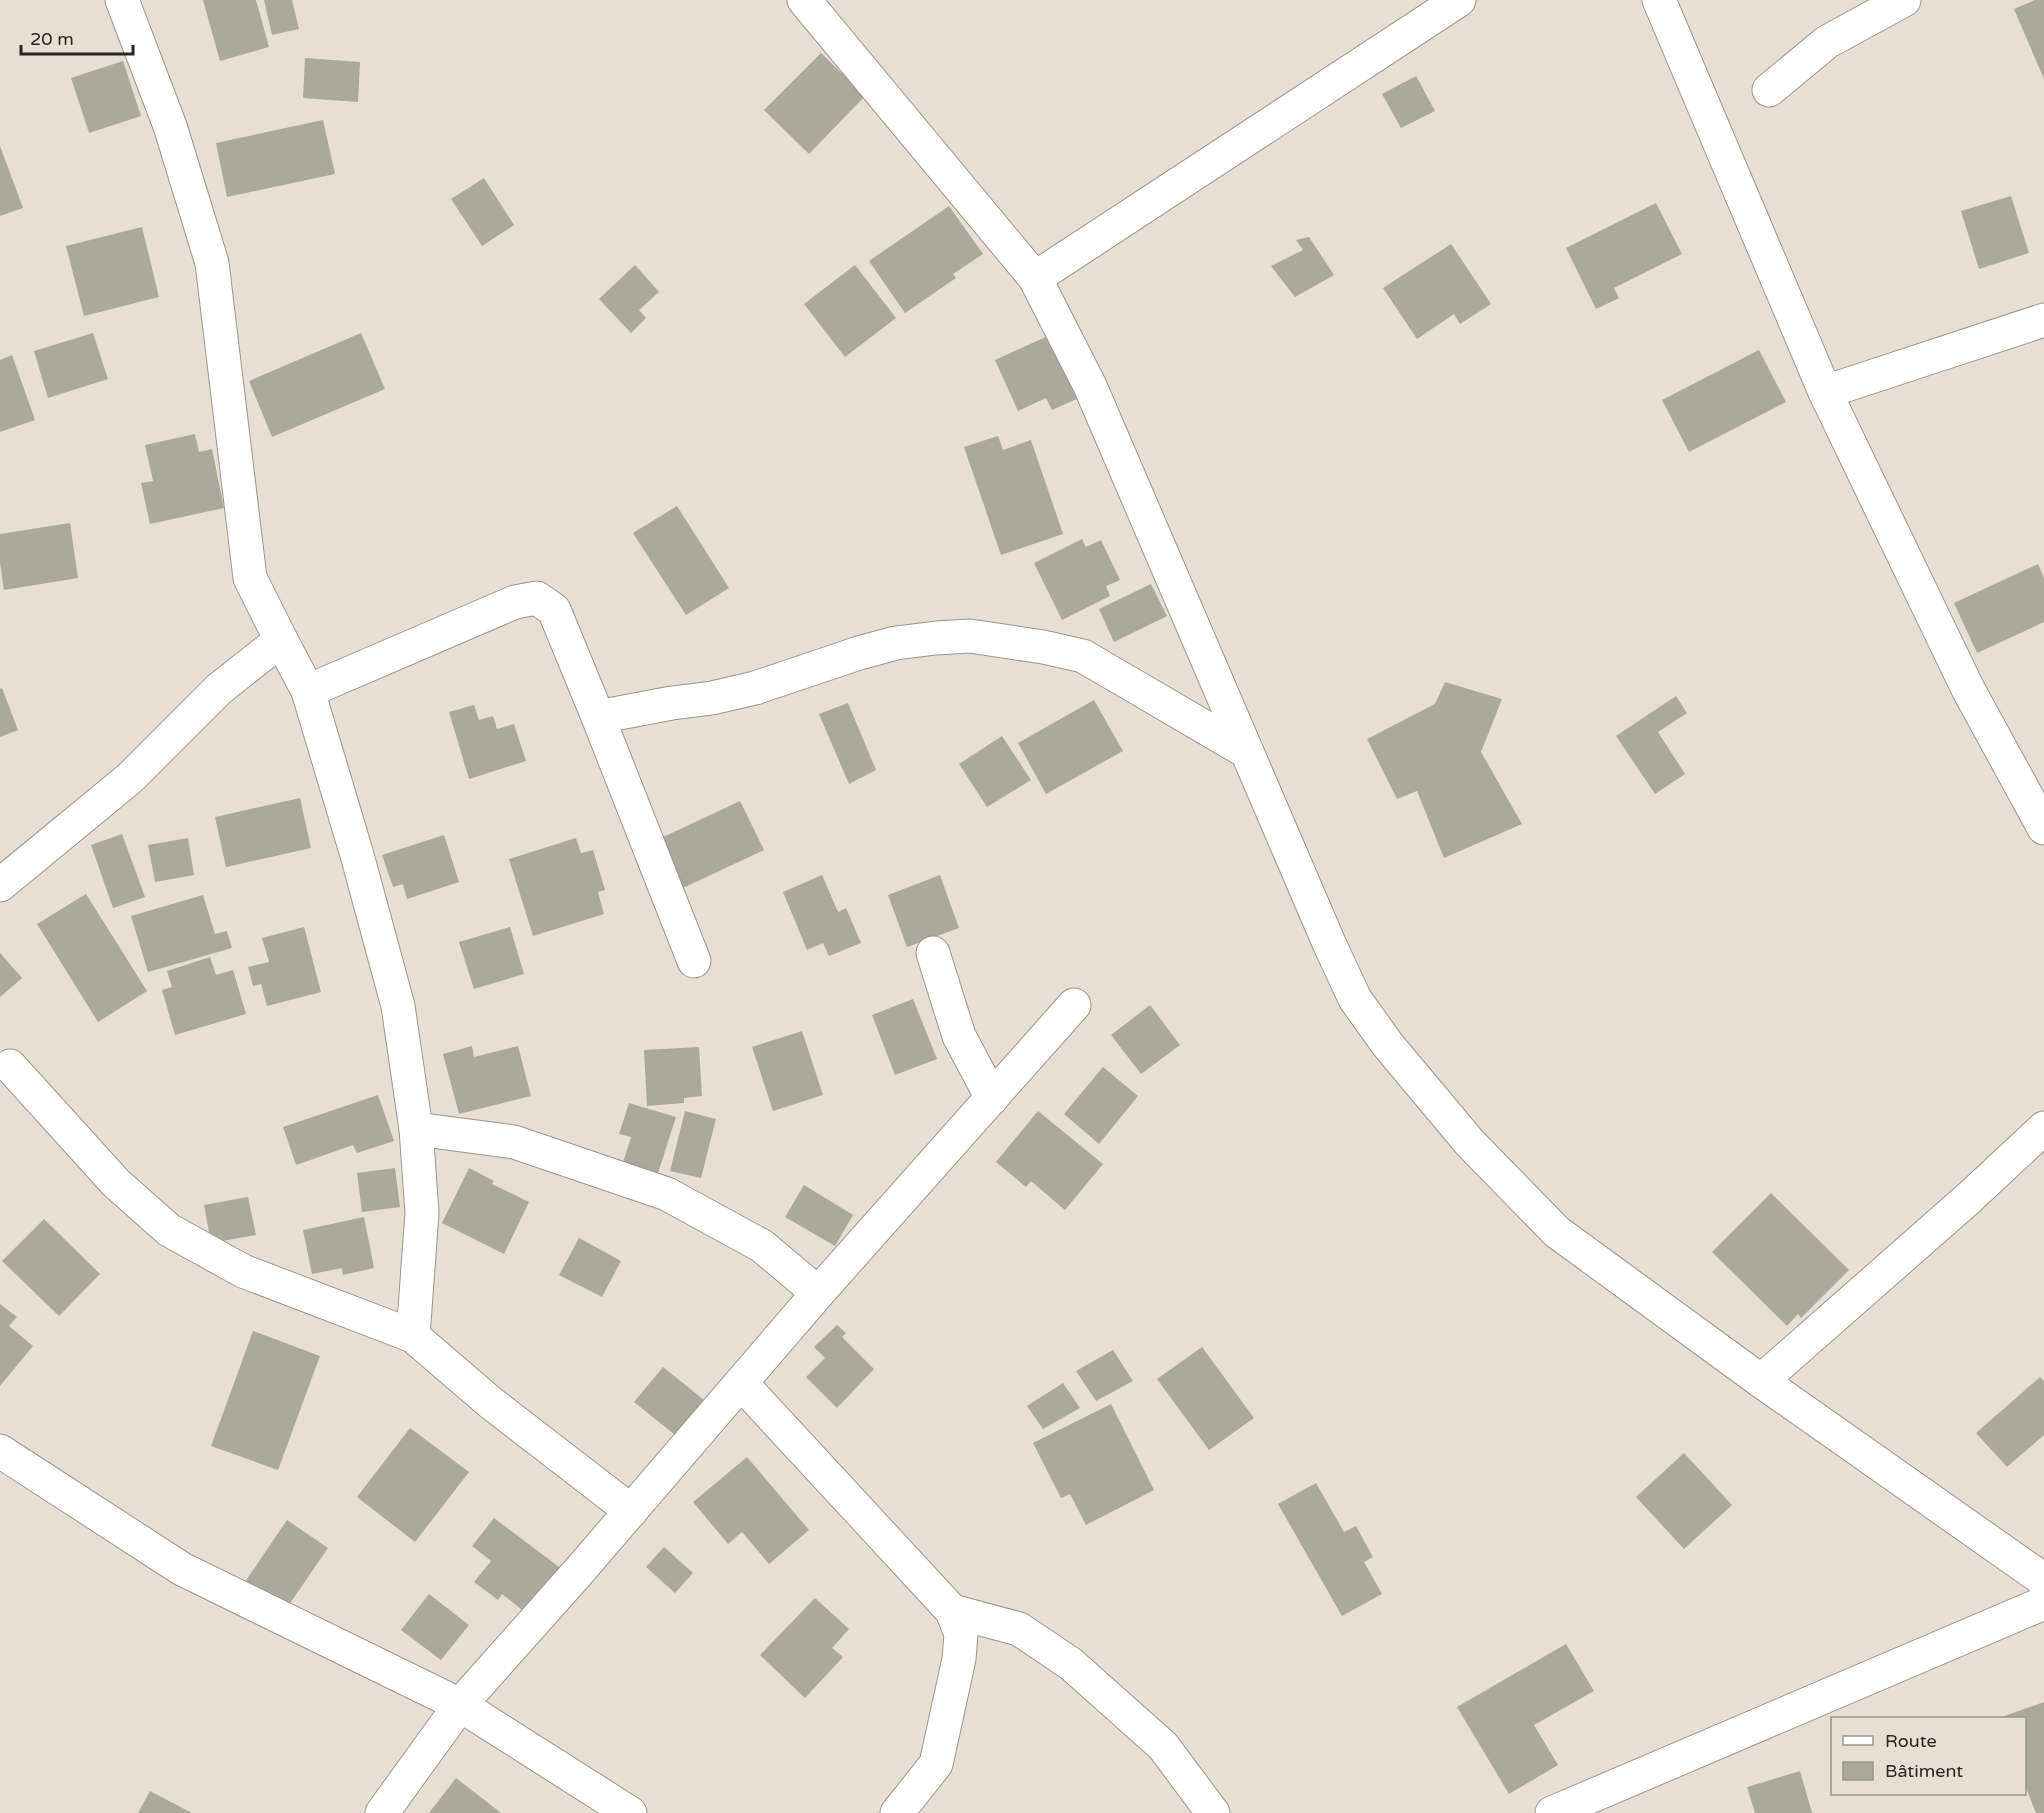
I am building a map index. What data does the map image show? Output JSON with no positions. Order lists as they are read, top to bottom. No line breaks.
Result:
{"legend":["Route","Bâtiment"],"scale_bar":"20 m"}
